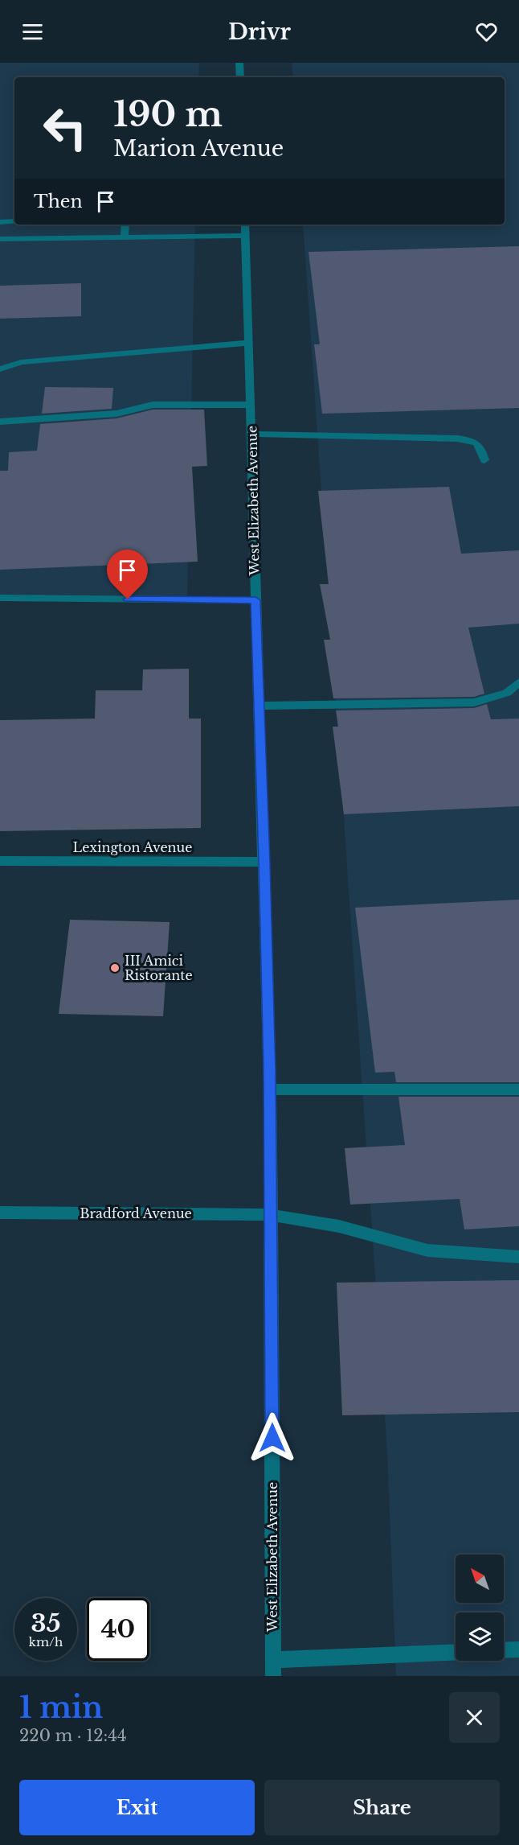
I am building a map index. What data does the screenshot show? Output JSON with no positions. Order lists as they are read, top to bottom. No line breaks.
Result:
{"streets":{"street":["West Elizabeth Avenue","Lexington Avenue","Bradford Avenue"]},"crossings":[["West Elizabeth Avenue","Lexington Avenue"],["West Elizabeth Avenue","Bradford Avenue"]],"places":["III Amici Ristorante"],"north":"top left","page":{"header":"Drivr","turn":["190 m","Marion Avenue"],"then":"Then","speed":"35 km/h","limit":"40","heading":["1 min","220 m · 12:44"],"buttons":["Exit","Share"]}}
